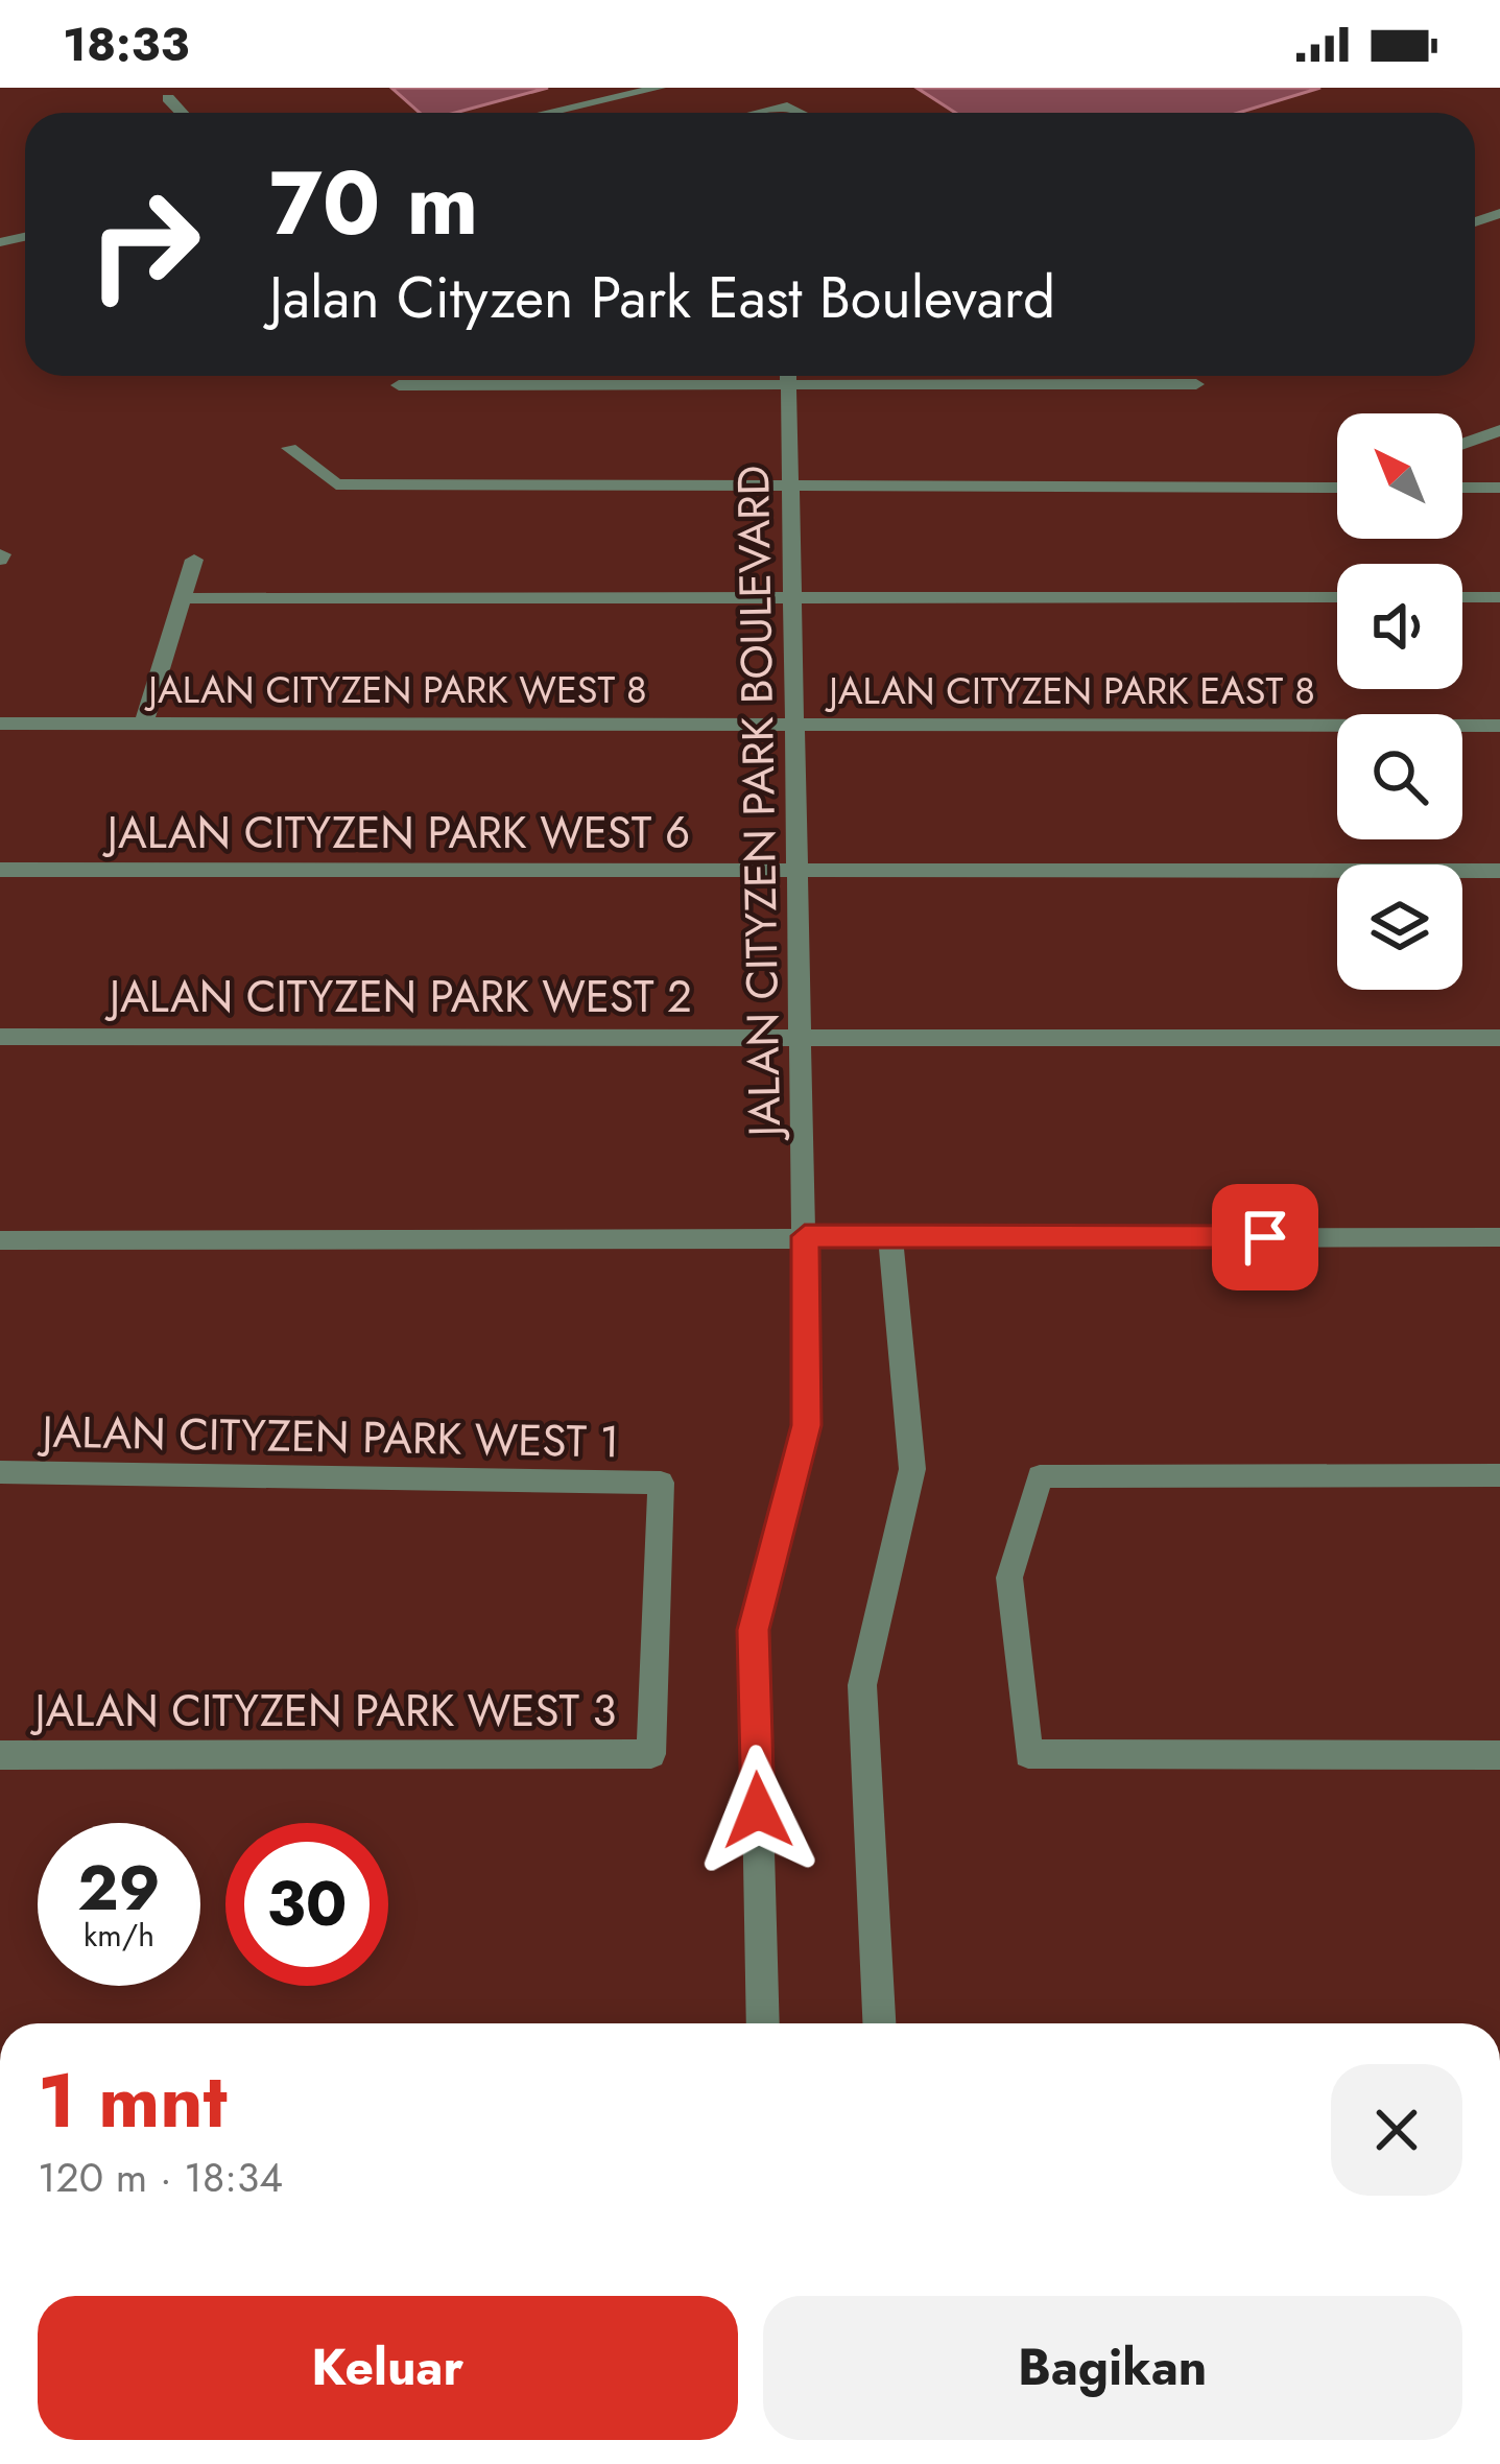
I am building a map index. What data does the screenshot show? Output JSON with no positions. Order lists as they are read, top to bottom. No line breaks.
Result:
{"streets":{"street":["JALAN CITYZEN PARK WEST 8","JALAN CITYZEN PARK EAST 8","JALAN CITYZEN PARK BOULEVARD","JALAN CITYZEN PARK WEST 6","JALAN CITYZEN PARK WEST 2","JALAN CITYZEN PARK WEST 1","JALAN CITYZEN PARK WEST 3"]},"crossings":[["JALAN CITYZEN PARK WEST 8","JALAN CITYZEN PARK EAST 8"],["JALAN CITYZEN PARK WEST 8","JALAN CITYZEN PARK BOULEVARD"],["JALAN CITYZEN PARK EAST 8","JALAN CITYZEN PARK BOULEVARD"],["JALAN CITYZEN PARK BOULEVARD","JALAN CITYZEN PARK WEST 6"],["JALAN CITYZEN PARK BOULEVARD","JALAN CITYZEN PARK WEST 2"],["JALAN CITYZEN PARK WEST 1","JALAN CITYZEN PARK WEST 3"]],"north":"top left","page":{"status":"18:33","turn":["70 m","Jalan Cityzen Park East Boulevard"],"speed":"29 km/h","limit":"30","heading":["1 mnt","120 m · 18:34"],"buttons":["Keluar","Bagikan"]}}
